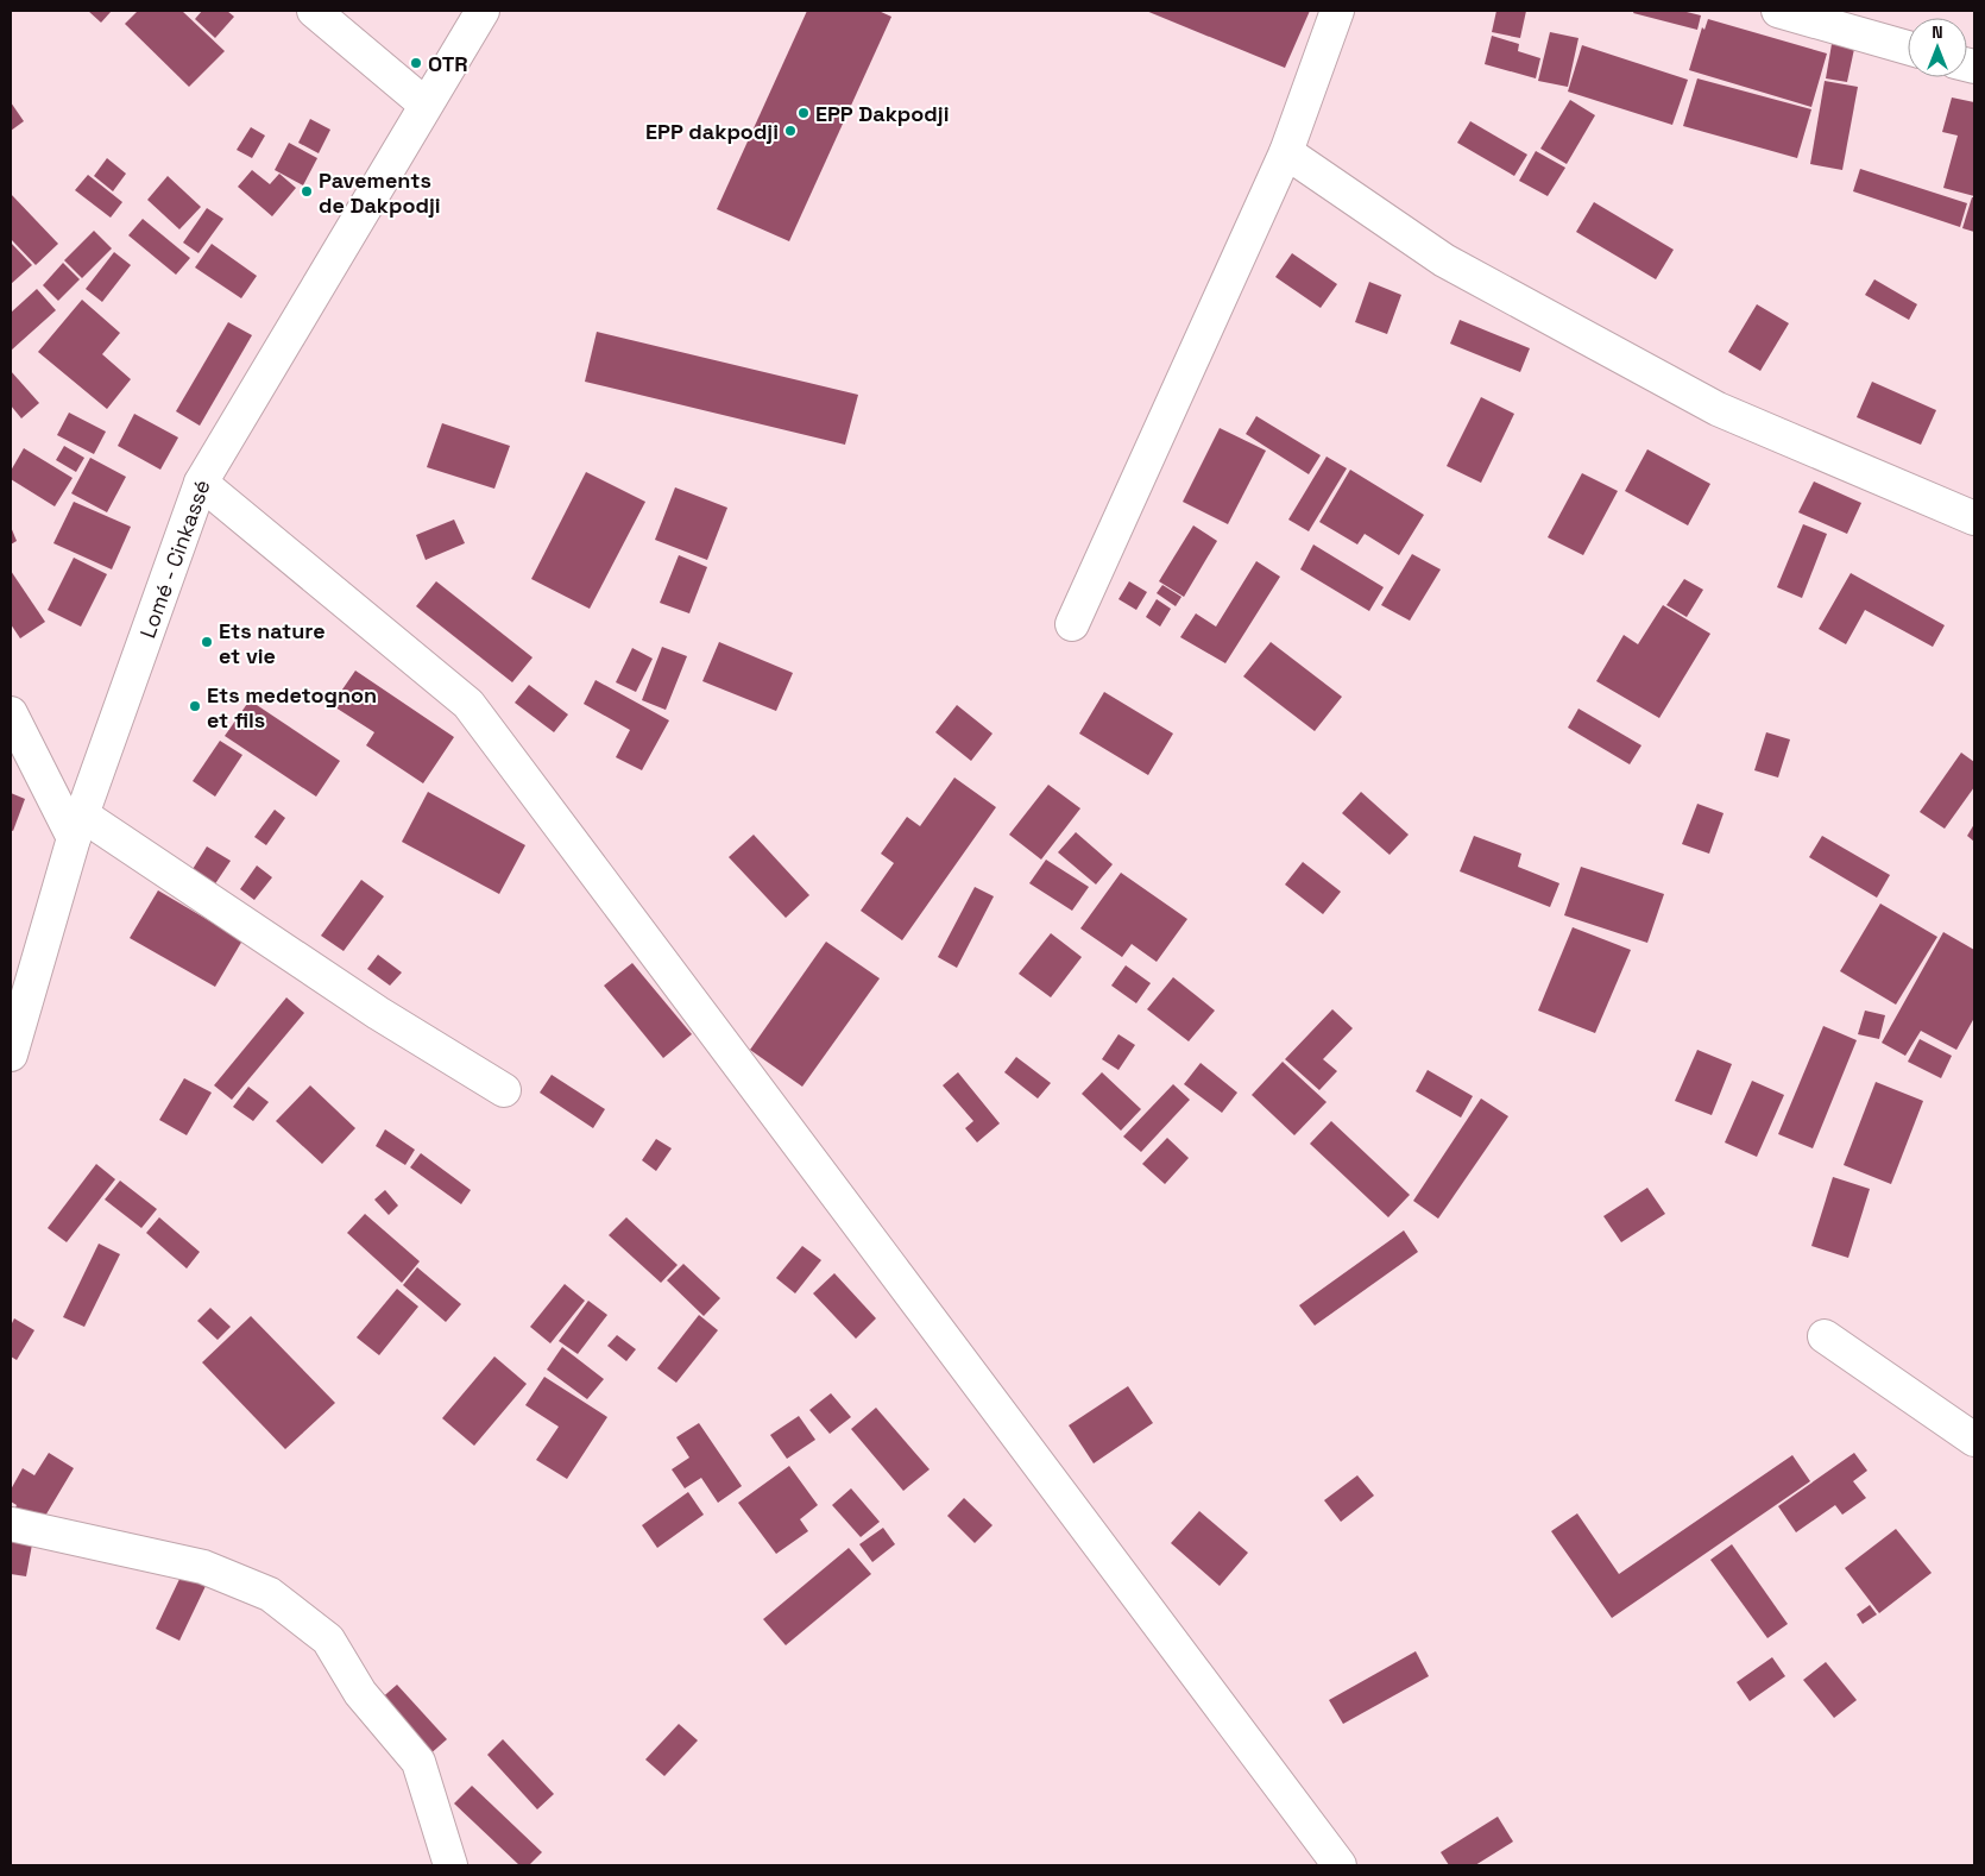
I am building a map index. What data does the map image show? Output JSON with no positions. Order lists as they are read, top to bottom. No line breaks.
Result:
{"streets":{"main road":["Lomé - Cinkassé"]},"places":["OTR","EPP Dakpodji","EPP dakpodji","Pavements de Dakpodji","Ets nature et vie","Ets medetognon et fils"],"north":"top"}
